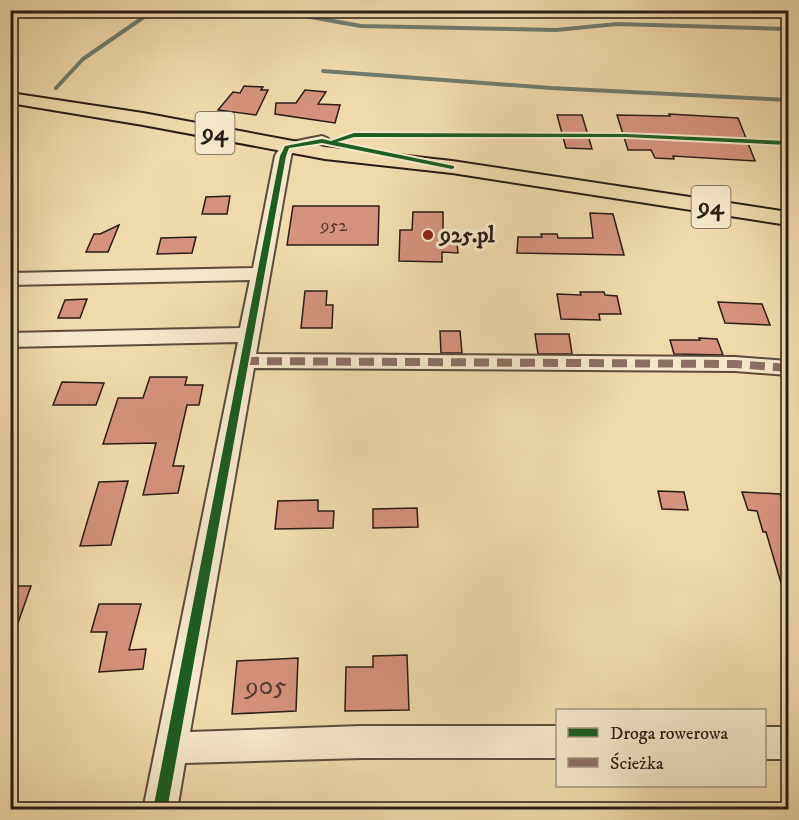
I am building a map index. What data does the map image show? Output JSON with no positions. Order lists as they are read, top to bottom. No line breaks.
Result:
{"streets":{"main road":["94"]},"places":["925.pl"],"house_numbers":["952","905"],"legend":["Droga rowerowa","Ścieżka"]}
